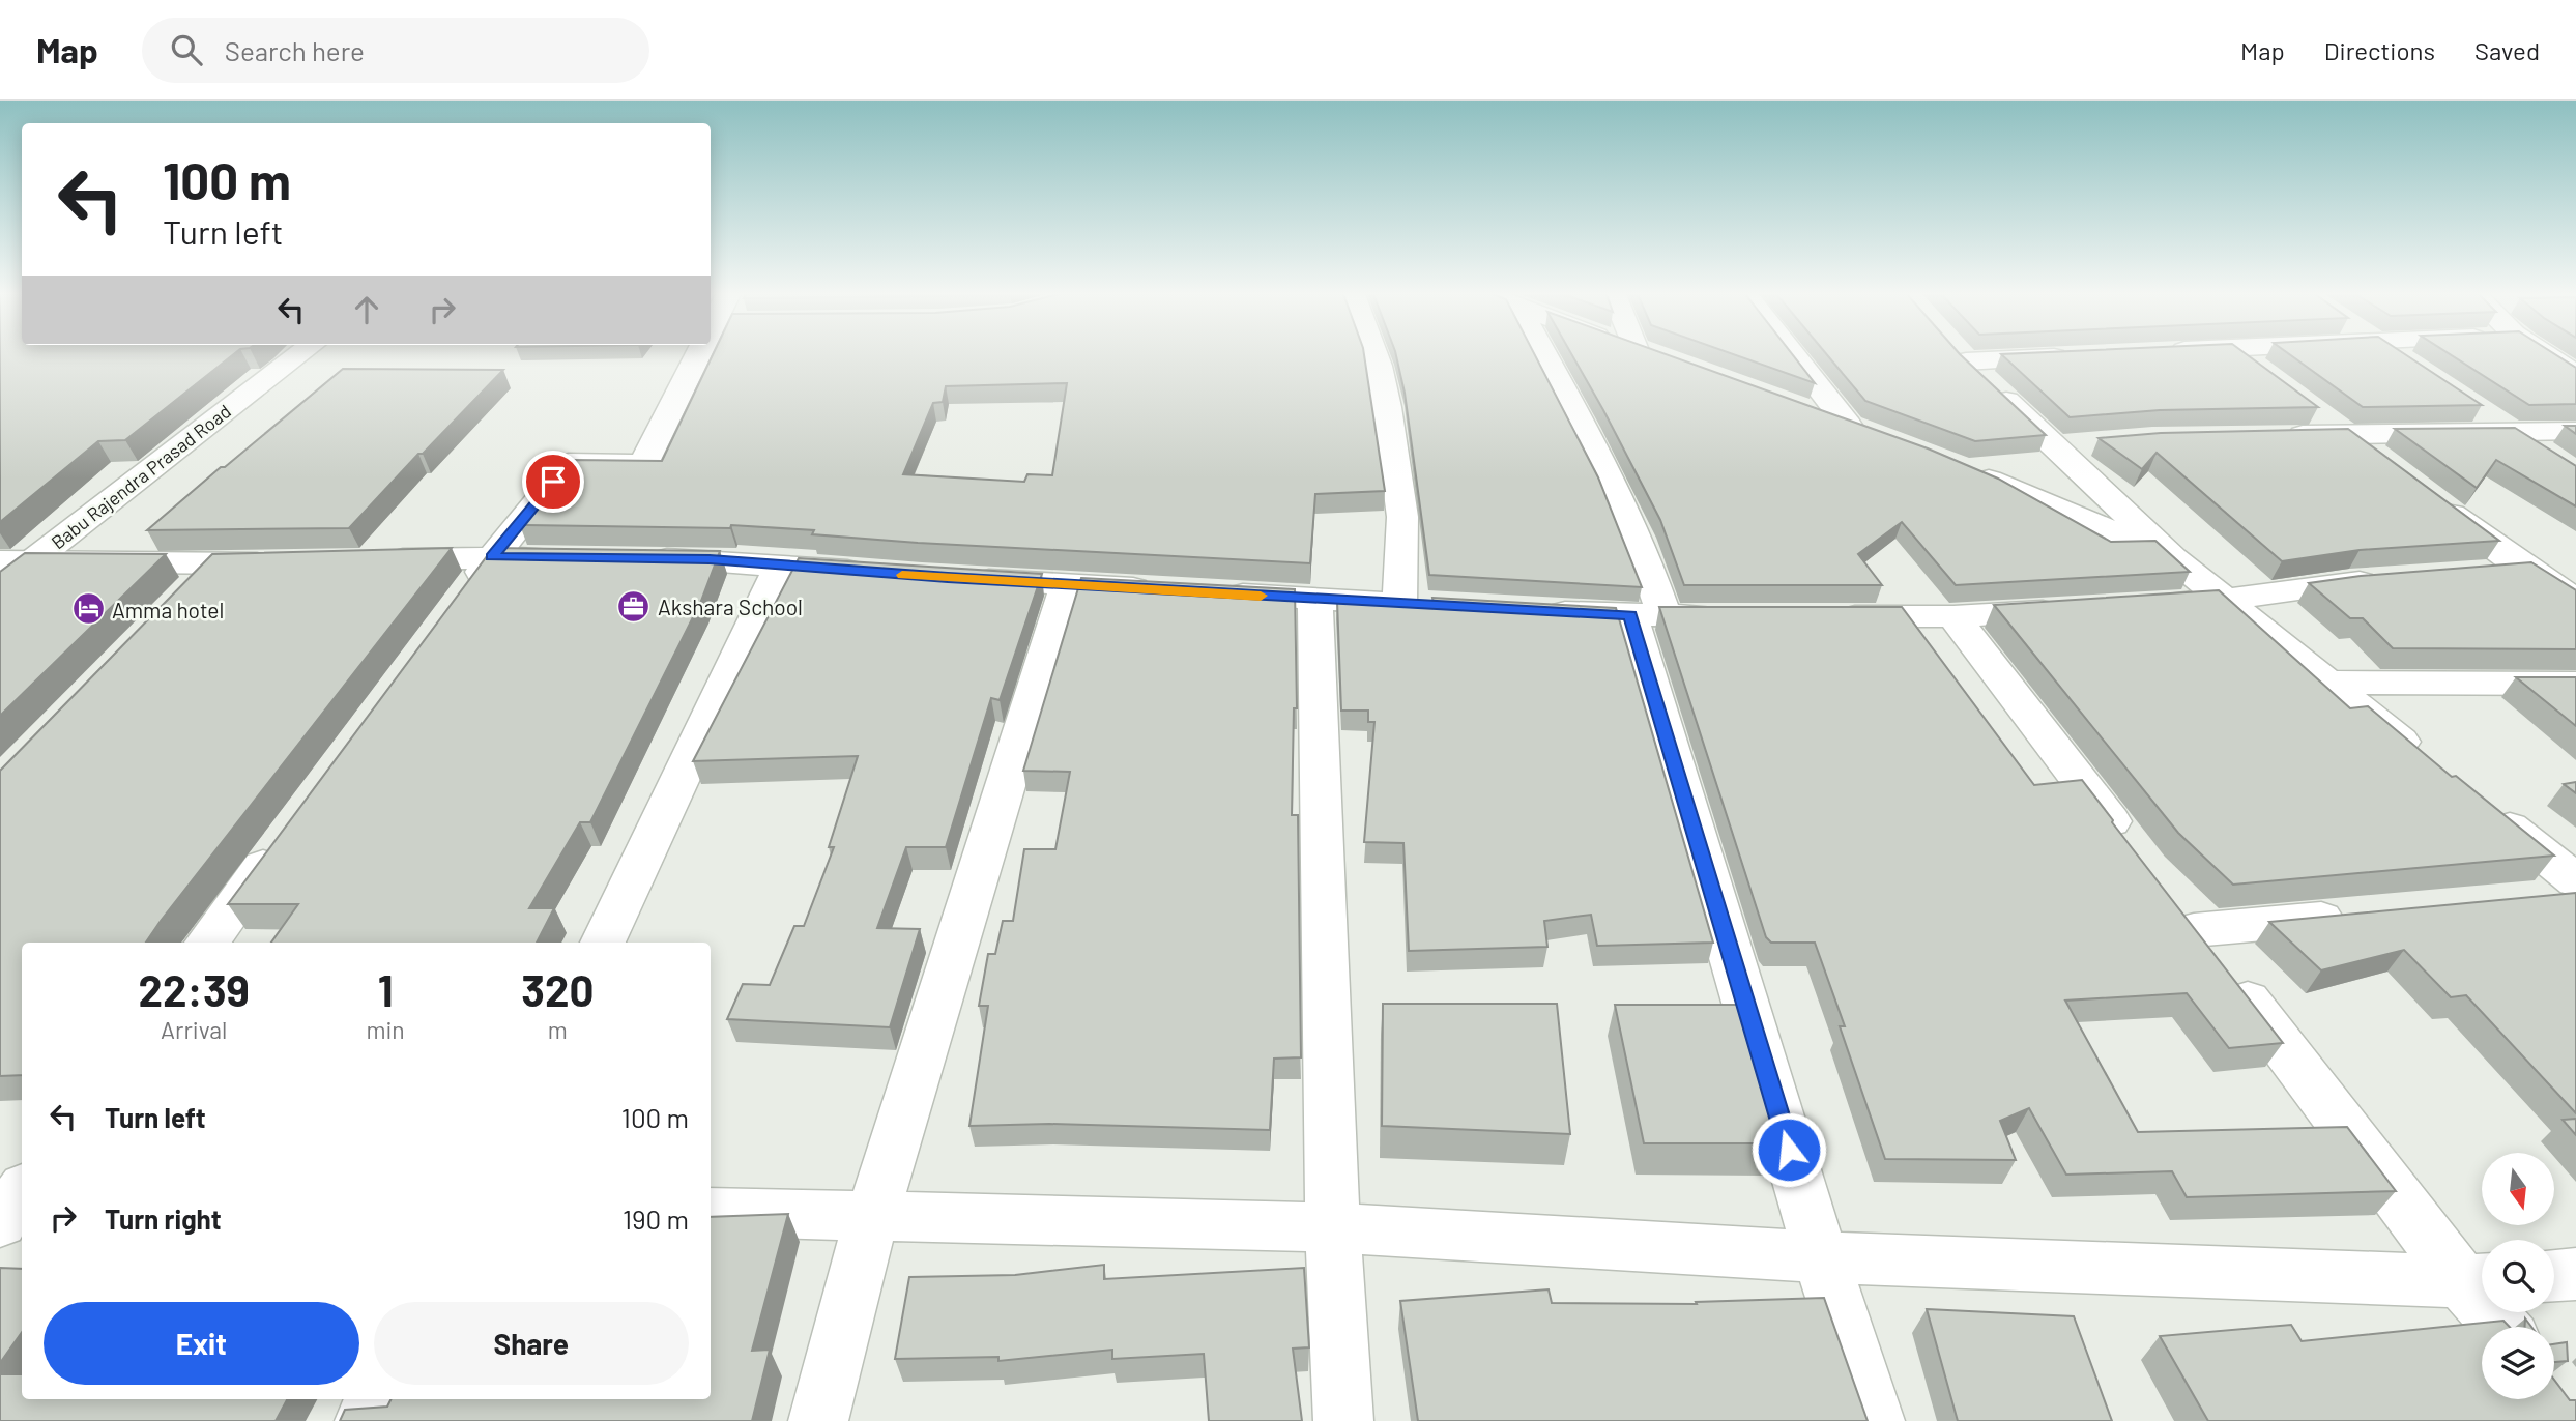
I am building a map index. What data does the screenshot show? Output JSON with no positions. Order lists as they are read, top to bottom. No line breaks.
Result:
{"streets":{"street":["Babu Rajendra Prasad Road"]},"places":{"office":["Akshara School"],"hotel":["Amma hotel"]},"north":"bottom","page":{"header":"Map","search":"Search here","nav":["Map","Directions","Saved"],"turn":["100 m","Turn left"],"eta":["22:39","Arrival","1","min","320","m"],"list":[{"name":"Turn left","value":"100 m"},{"name":"Turn right","value":"190 m"}],"buttons":["Exit","Share"]}}
